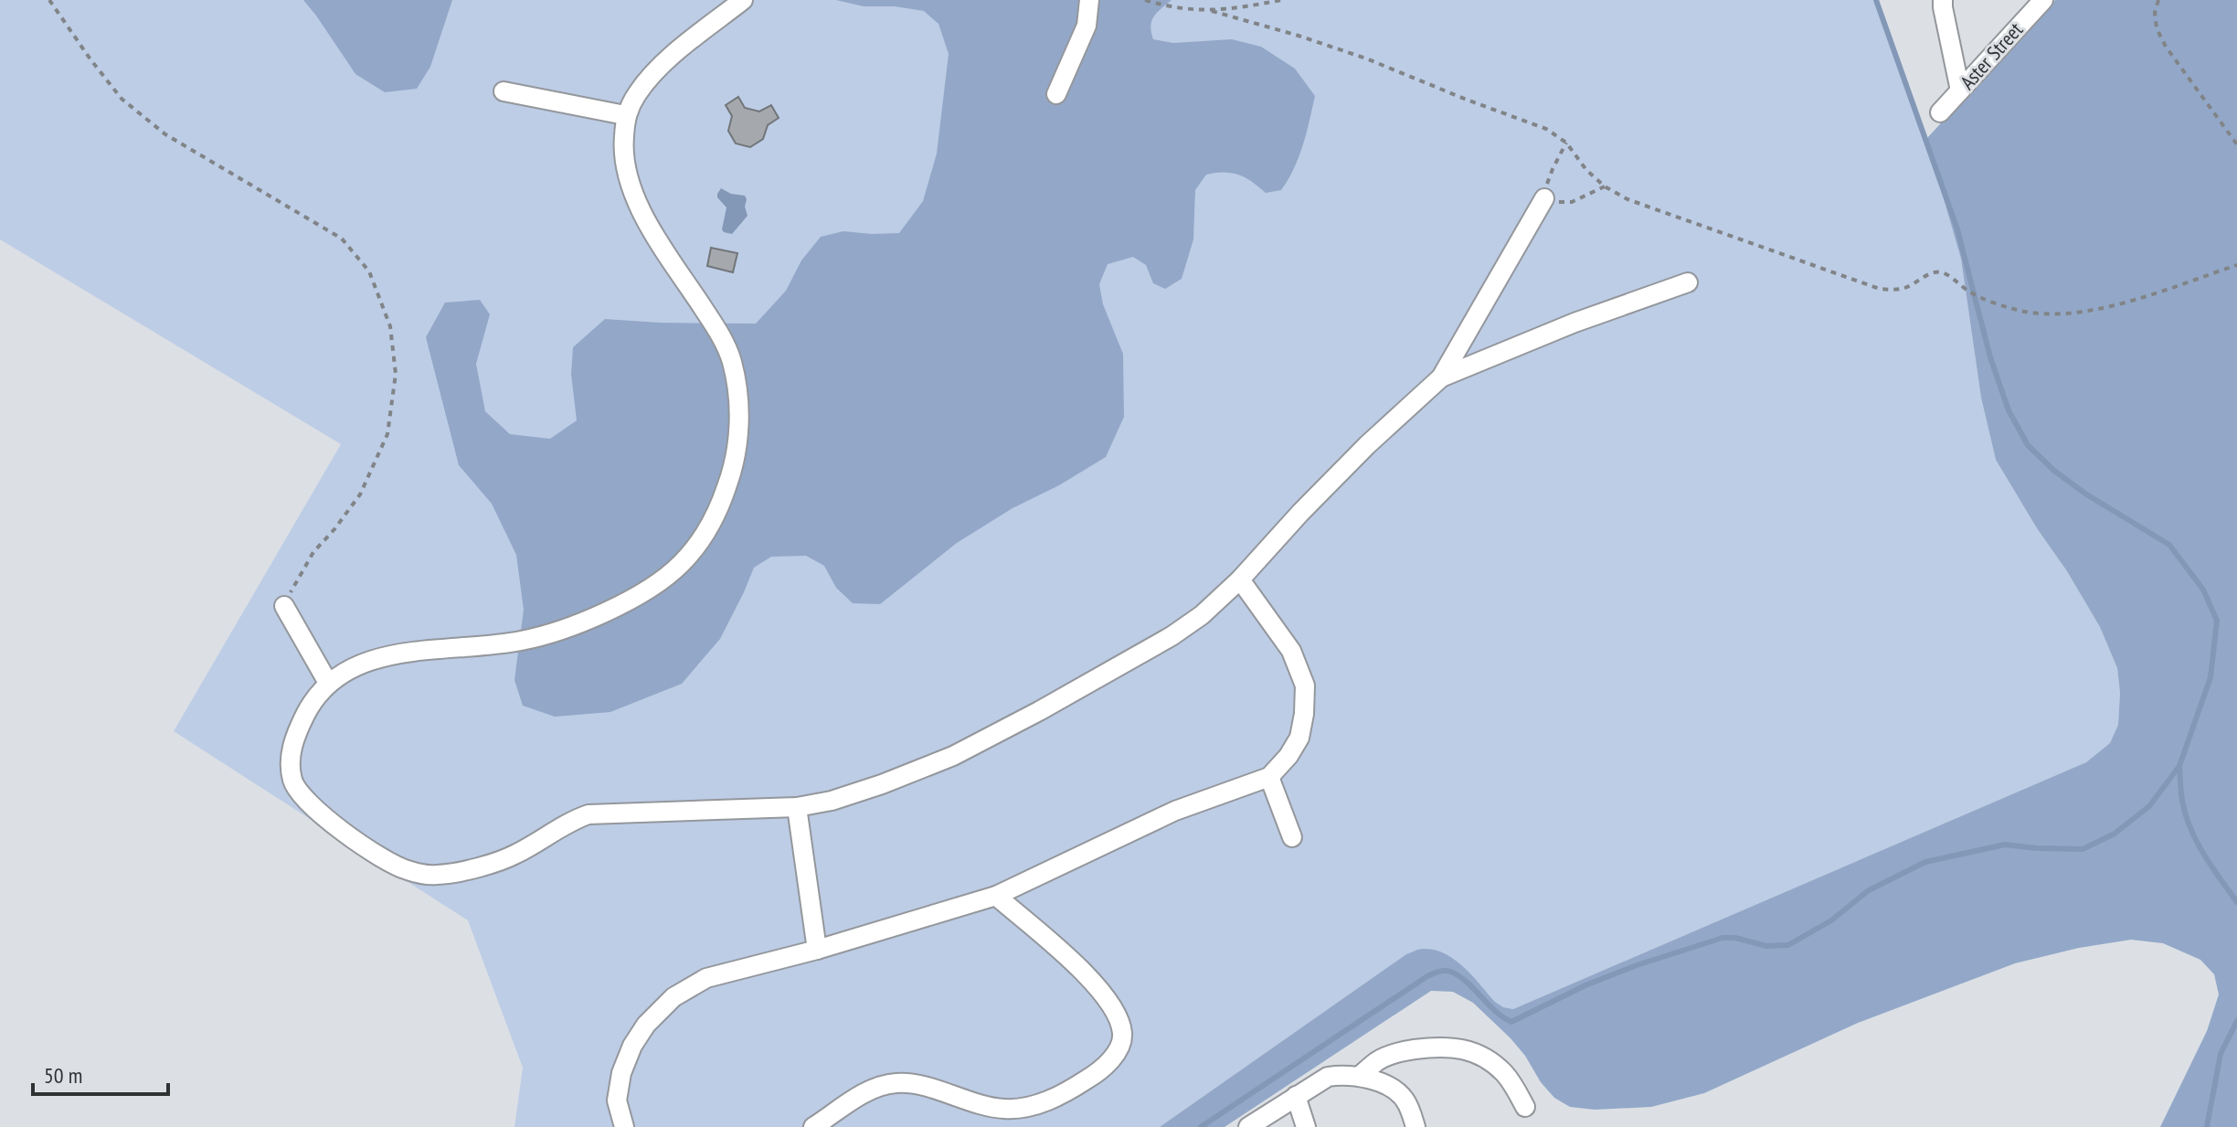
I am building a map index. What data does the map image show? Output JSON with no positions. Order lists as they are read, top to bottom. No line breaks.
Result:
{"streets":{"street":["Aster Street"]},"scale_bar":"50 m"}
